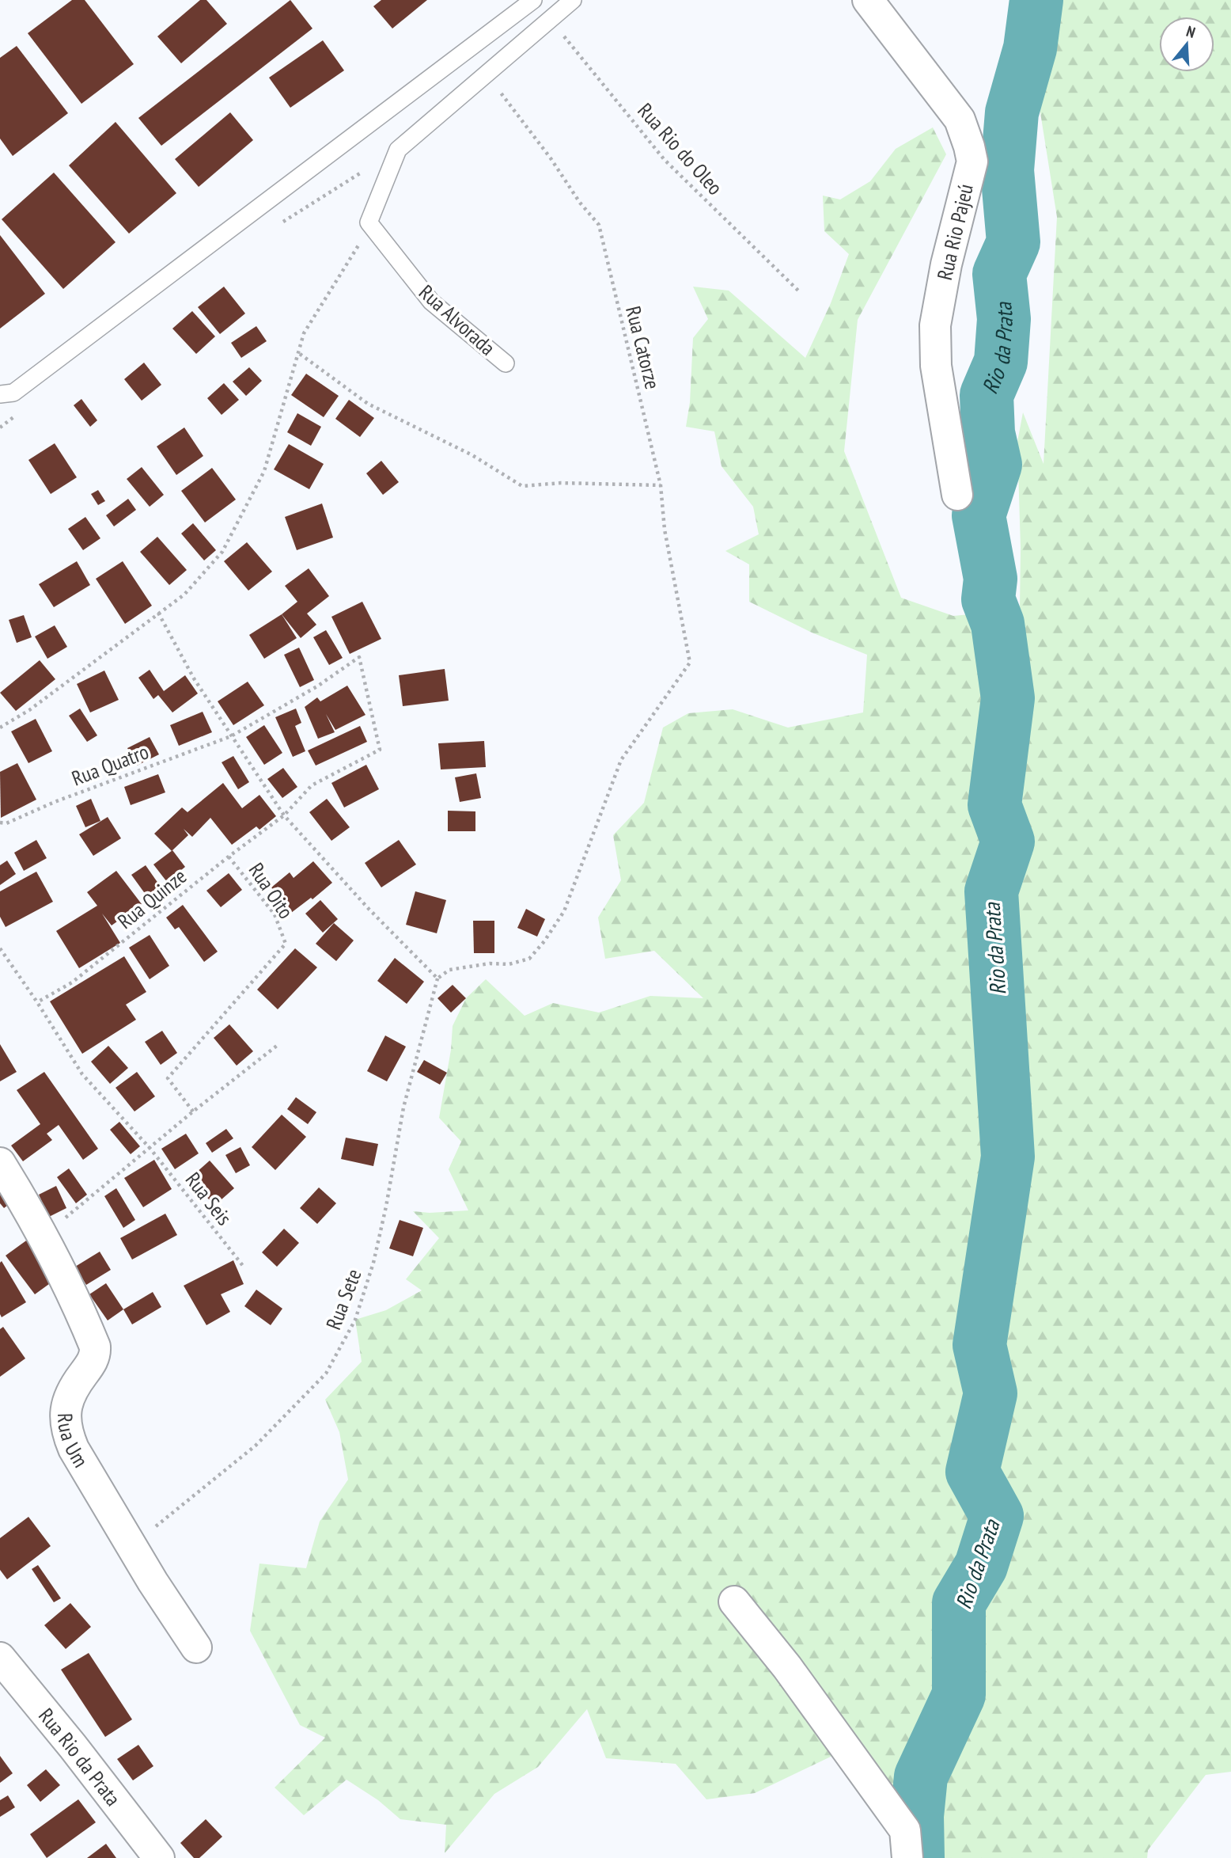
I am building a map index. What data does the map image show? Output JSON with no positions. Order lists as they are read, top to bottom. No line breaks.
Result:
{"streets":{"street":["Rua Rio Pajeú","Rua Um","Rua Rio da Prata"],"lane":["Rua Alvorada"],"path":["Rua Rio do Oleo","Rua Catorze","Rua Quatro","Rua Oito","Rua Quinze","Rua Seis","Rua Sete"]},"crossings":[["Rua Catorze","Rua Sete"],["Rua Quatro","Rua Quinze"],["Rua Oito","Rua Quinze"],["Rua Sete","Rua Um"]],"water":["Rio da Prata"],"north":"top"}
